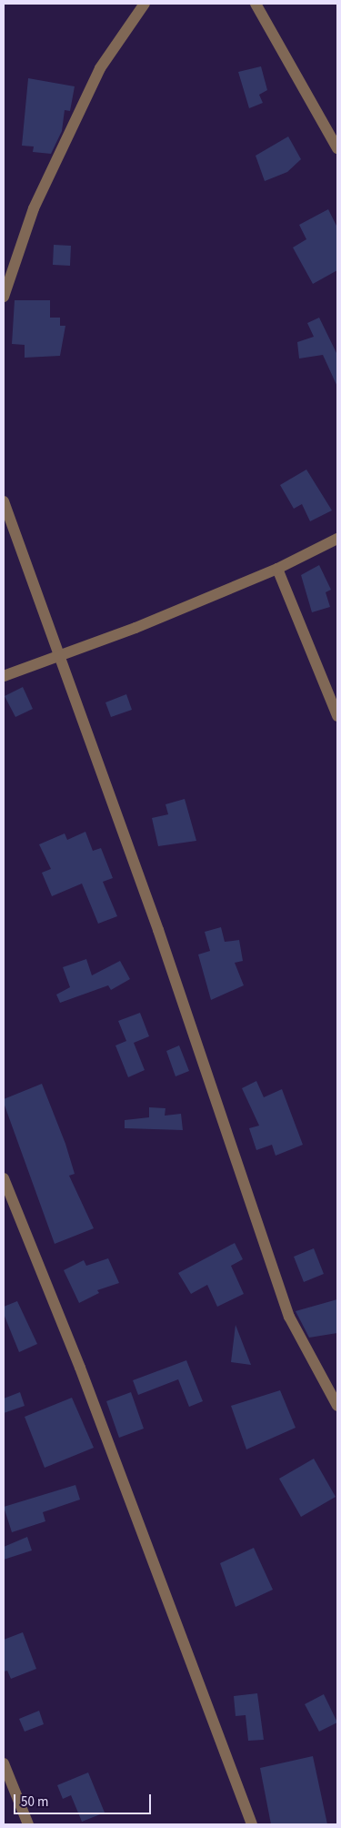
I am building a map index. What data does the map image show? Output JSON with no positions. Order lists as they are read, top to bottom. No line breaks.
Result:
{"scale_bar":"50 m"}
